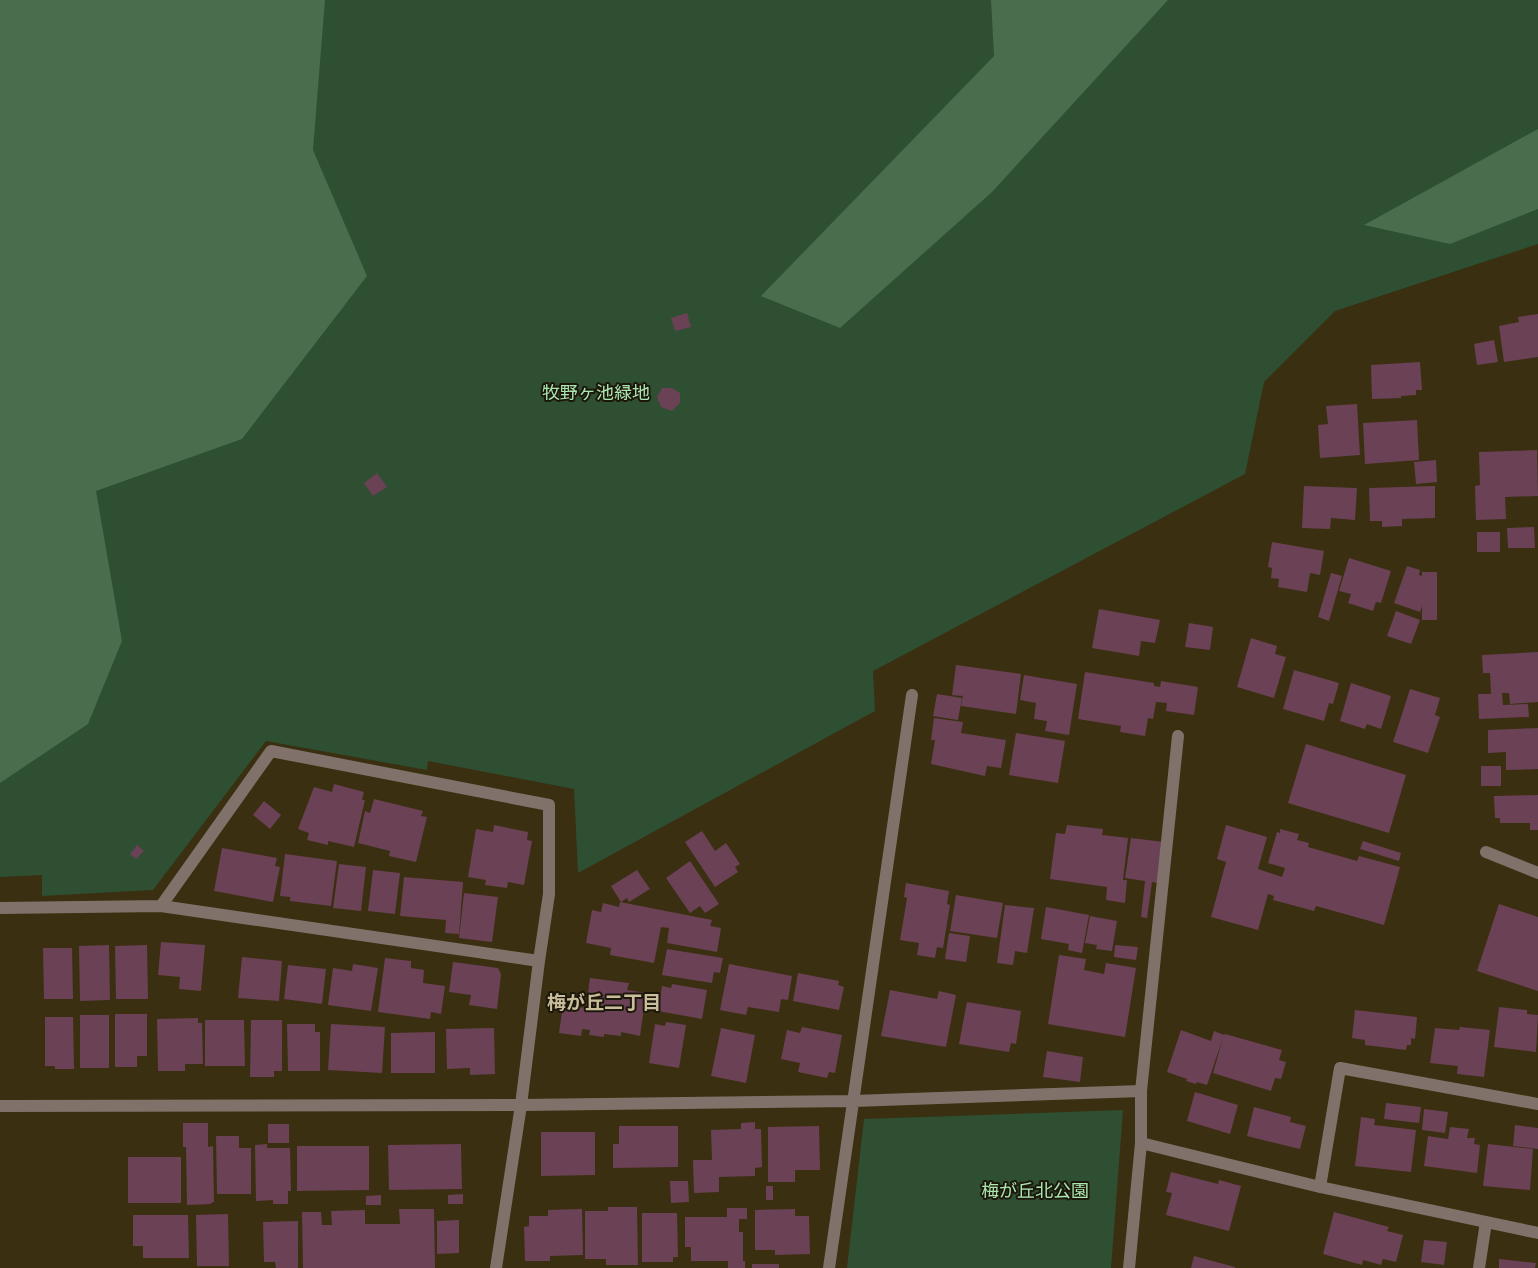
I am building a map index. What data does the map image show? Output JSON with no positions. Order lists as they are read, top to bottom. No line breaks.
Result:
{"districts":["梅が丘二丁目"],"parks":["牧野ヶ池緑地","梅が丘北公園"]}
